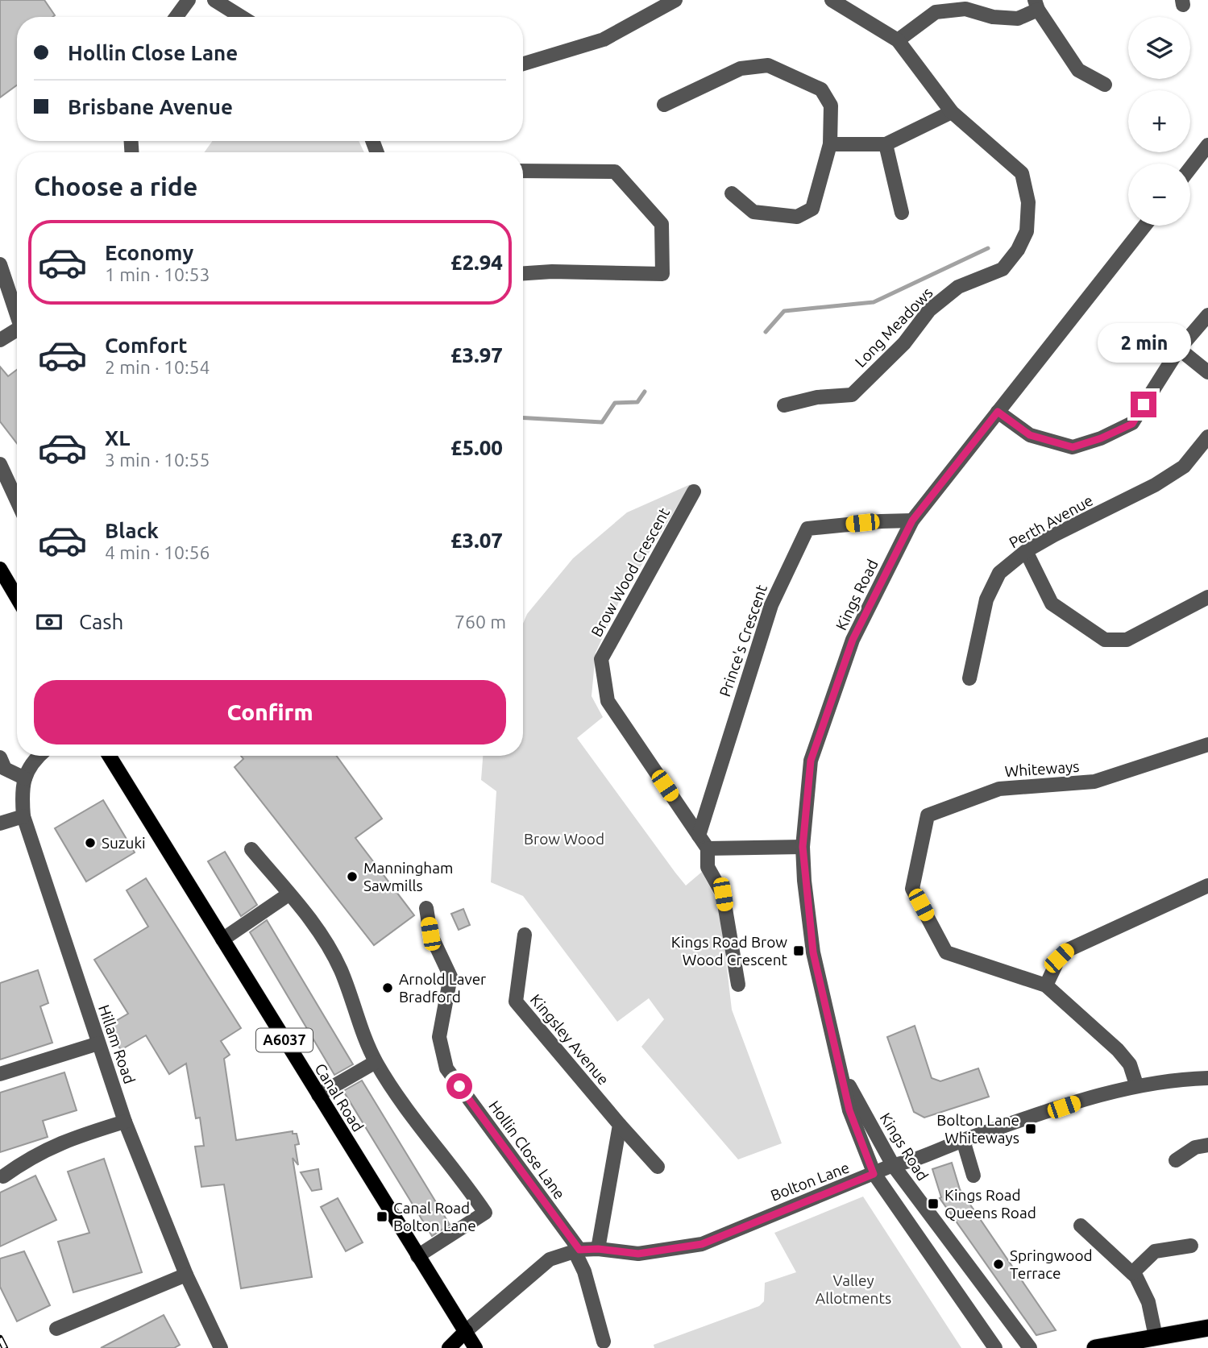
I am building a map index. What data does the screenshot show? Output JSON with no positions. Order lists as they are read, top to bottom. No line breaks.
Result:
{"streets":{"main road":["A6037","Canal Road","Bolton Lane"],"street":["Long Meadows","Perth Avenue","Brow Wood Crescent","Kings Road","Prince's Crescent","Whiteways","Kingsley Avenue","Hillam Road","Hollin Close Lane"]},"crossings":[["Brow Wood Crescent","Prince's Crescent"],["Kings Road","Prince's Crescent"],["Kings Road","Bolton Lane"],["Whiteways","Bolton Lane"],["Canal Road","Bolton Lane"],["Hollin Close Lane","Bolton Lane"]],"parks":["Brow Wood","Valley Allotments"],"places":{"other":["Suzuki","Manningham Sawmills","Arnold Laver Bradford","Springwood Terrace"],"transit":["Kings Road Brow Wood Crescent","Bolton Lane Whiteways","Kings Road Queens Road","Canal Road Bolton Lane"]},"page":{"map_buttons":["+","−"],"banner":["Hollin Close Lane","Brisbane Avenue"],"heading":"Choose a ride","list":[{"name":"Economy","note":"1 min · 10:53","value":"£2.94"},{"name":"Comfort","note":"2 min · 10:54","value":"£3.97"},{"name":"XL","note":"3 min · 10:55","value":"£5.00"},{"name":"Black","note":"4 min · 10:56","value":"£3.07"}],"bubble":"2 min","pay":["Cash","760 m"],"buttons":"Confirm"}}
